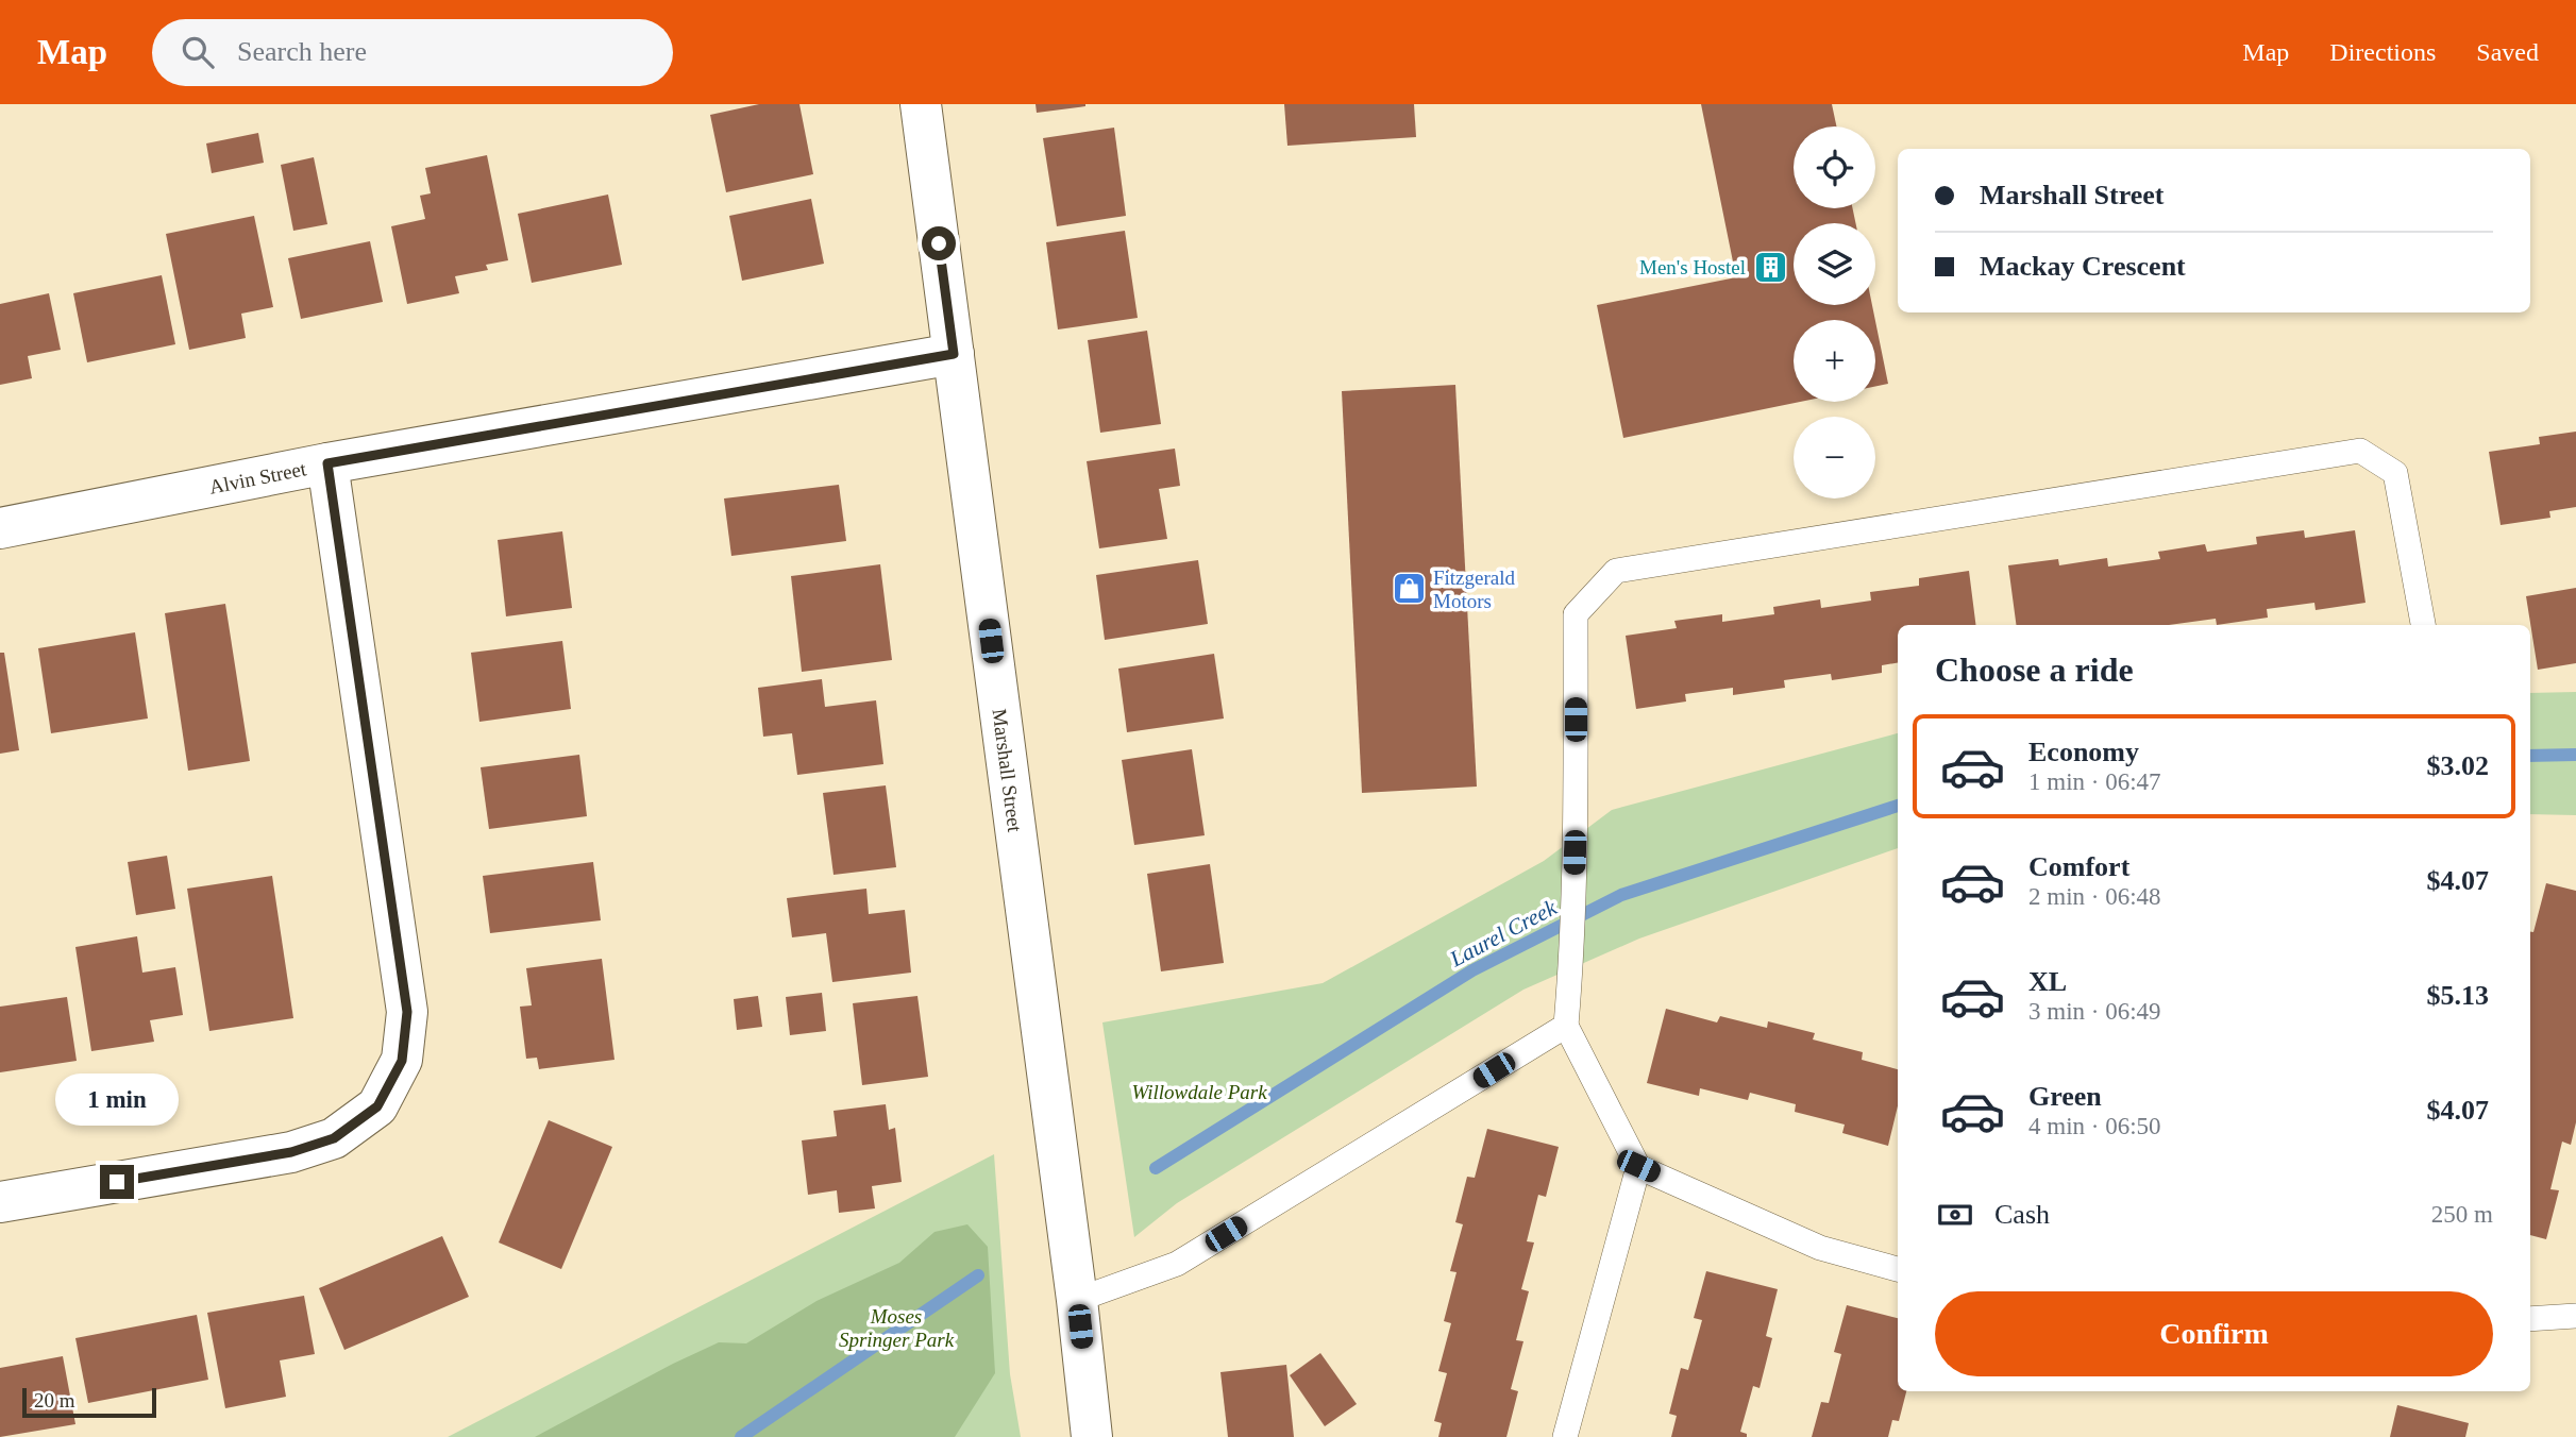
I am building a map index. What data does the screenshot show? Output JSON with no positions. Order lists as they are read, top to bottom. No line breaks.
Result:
{"streets":{"street":["Alvin Street","Marshall Street"]},"crossings":[["Alvin Street","Marshall Street"]],"water":["Laurel Creek"],"parks":["Willowdale Park","Moses Springer Park"],"places":{"building":["Men's Hostel"],"shop":["Fitzgerald Motors"]},"scale_bar":"20 m","page":{"header":"Map","search":"Search here","nav":["Map","Directions","Saved"],"map_buttons":["+","−"],"banner":["Marshall Street","Mackay Crescent"],"heading":"Choose a ride","list":[{"name":"Economy","note":"1 min · 06:47","value":"$3.02"},{"name":"Comfort","note":"2 min · 06:48","value":"$4.07"},{"name":"XL","note":"3 min · 06:49","value":"$5.13"},{"name":"Green","note":"4 min · 06:50","value":"$4.07"}],"bubble":"1 min","pay":["Cash","250 m"],"buttons":"Confirm","scale":"20 m"}}
